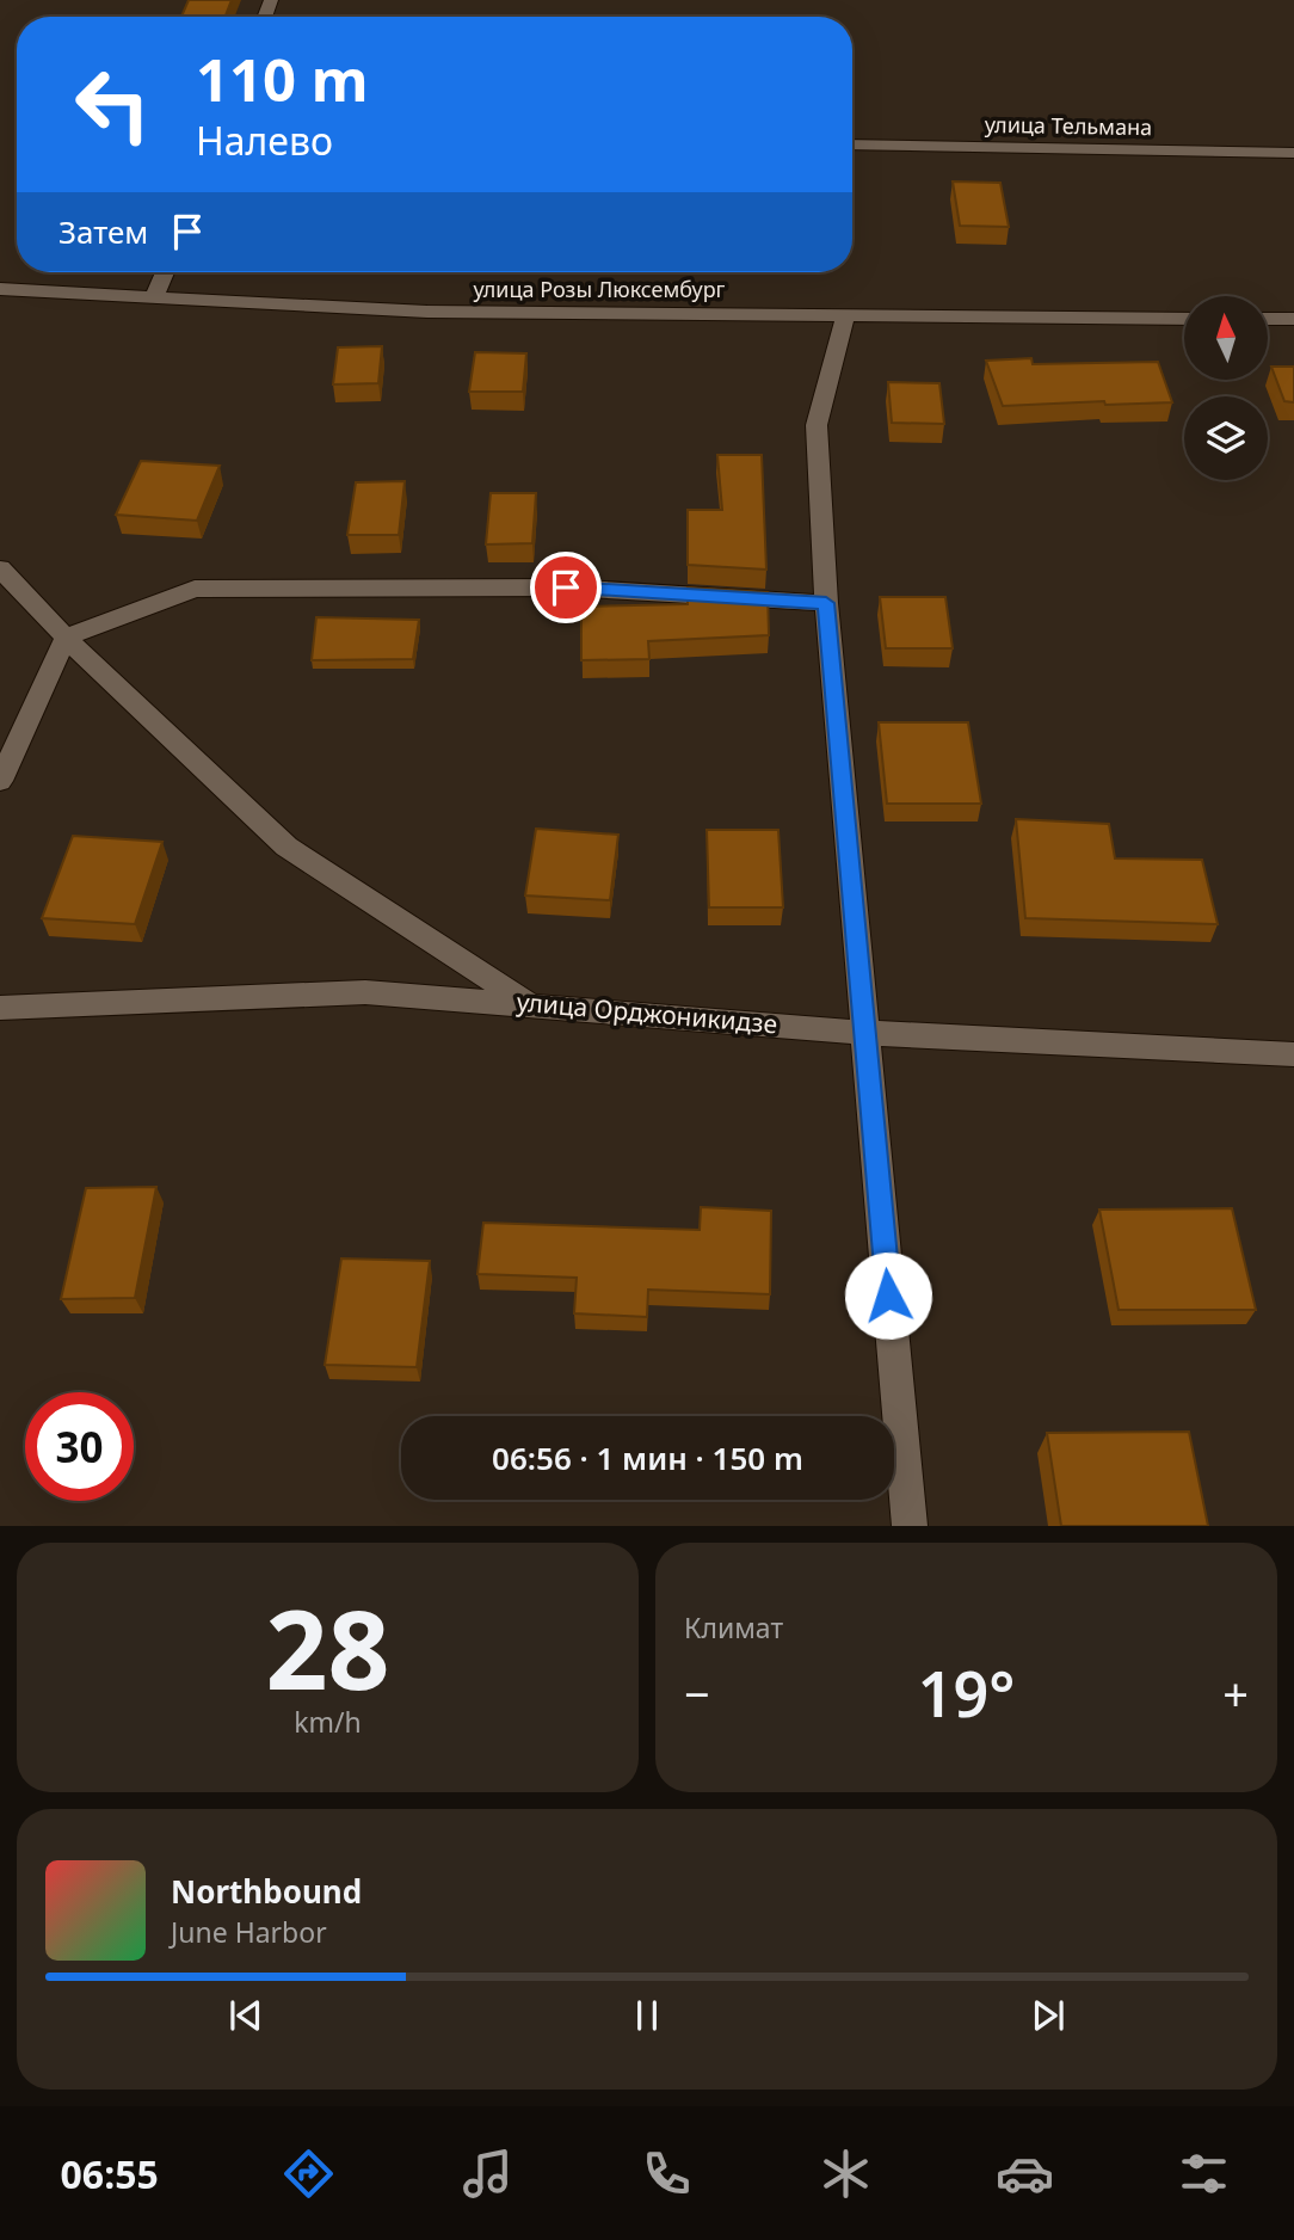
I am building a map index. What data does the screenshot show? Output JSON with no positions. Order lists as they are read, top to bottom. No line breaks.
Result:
{"streets":{"street":["улица Тельмана","улица Розы Люксембург","улица Орджоникидзе"]},"north":"top","page":{"turn":["110 m","Налево"],"then":"Затем","limit":"30","trip":"06:56 · 1 мин · 150 m","tile":[["28","km/h"],"Климат"],"heat":["−","19°","+"],"song":["Northbound","June Harbor"],"tabs":"06:55"}}
